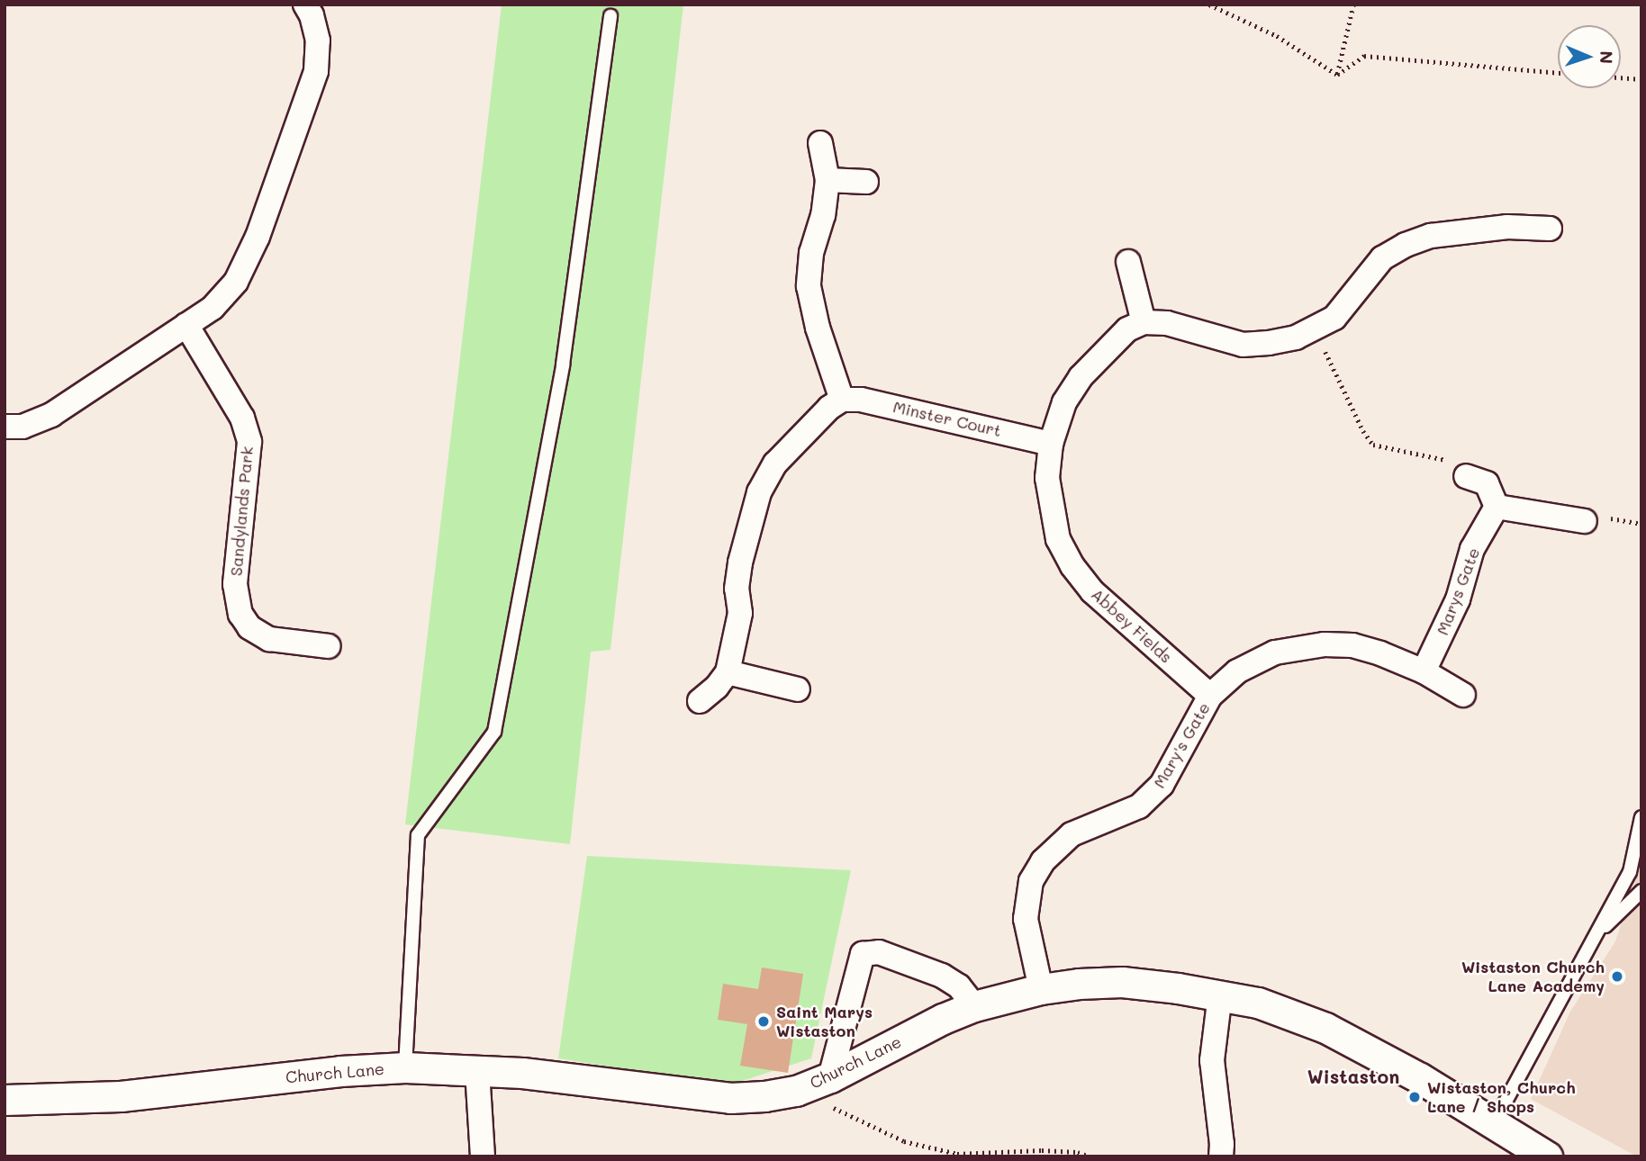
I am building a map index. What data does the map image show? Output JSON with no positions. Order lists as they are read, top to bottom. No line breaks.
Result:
{"streets":{"street":["Minster Court","Sandylands Park","Marys Gate","Abbey Fields","Mary's Gate","Church Lane"]},"crossings":[["Minster Court","Abbey Fields"],["Abbey Fields","Mary's Gate"],["Mary's Gate","Church Lane"]],"districts":["Wistaston"],"places":["Wistaston Church Lane Academy","Saint Marys Wistaston","Wistaston, Church Lane / Shops"],"north":"right"}
